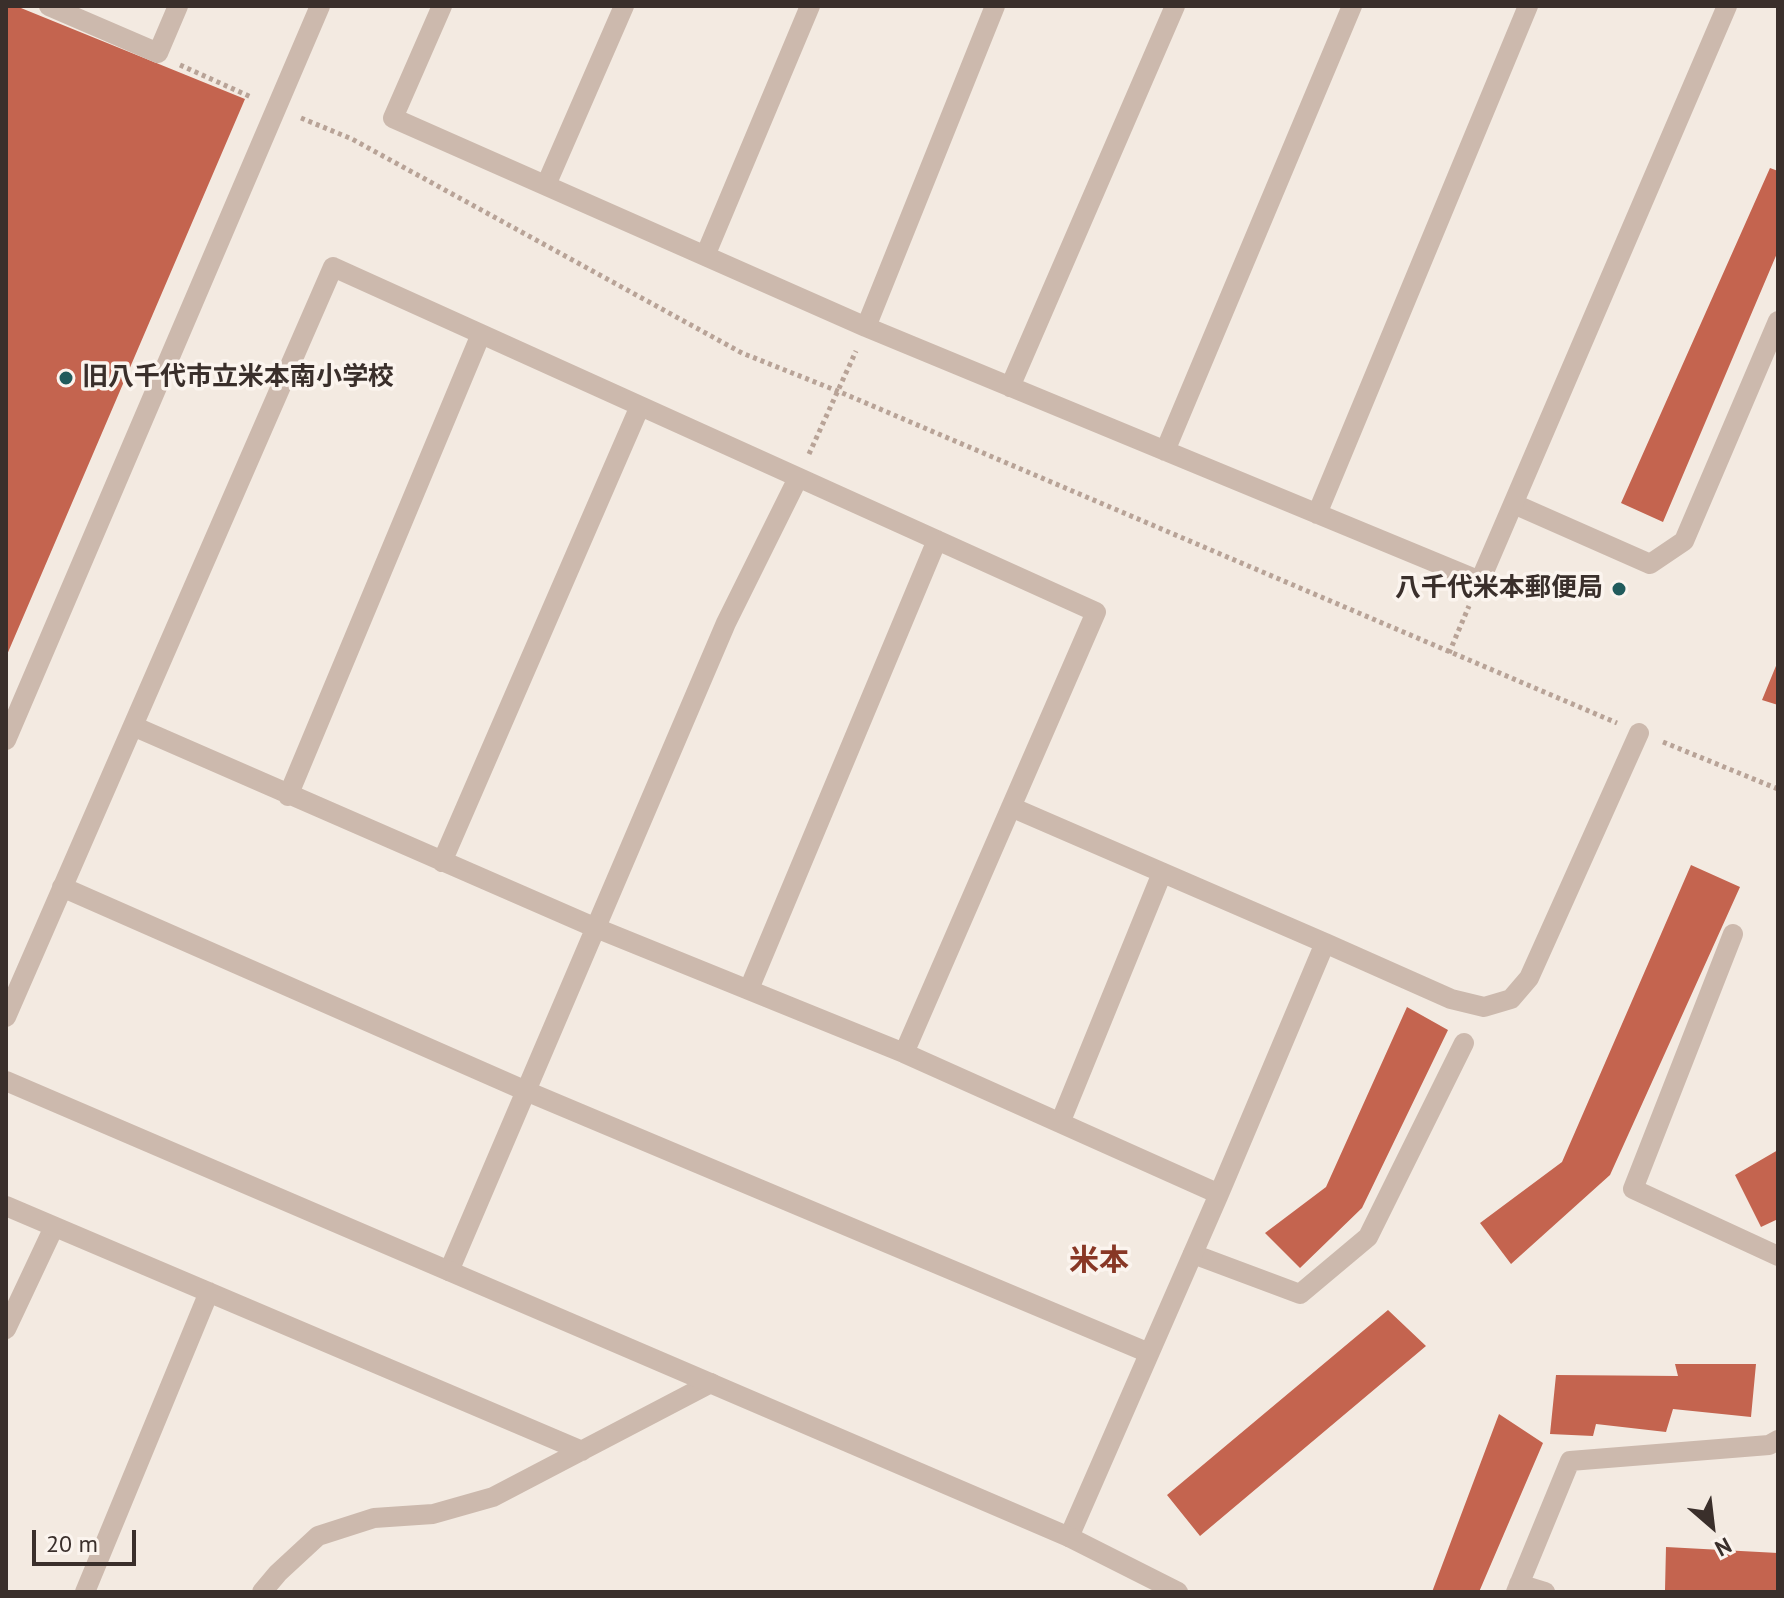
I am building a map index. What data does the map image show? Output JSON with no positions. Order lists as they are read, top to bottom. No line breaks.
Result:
{"districts":["米本"],"places":["旧八千代市立米本南小学校","八千代米本郵便局"],"scale_bar":"20 m","north":"bottom right"}
